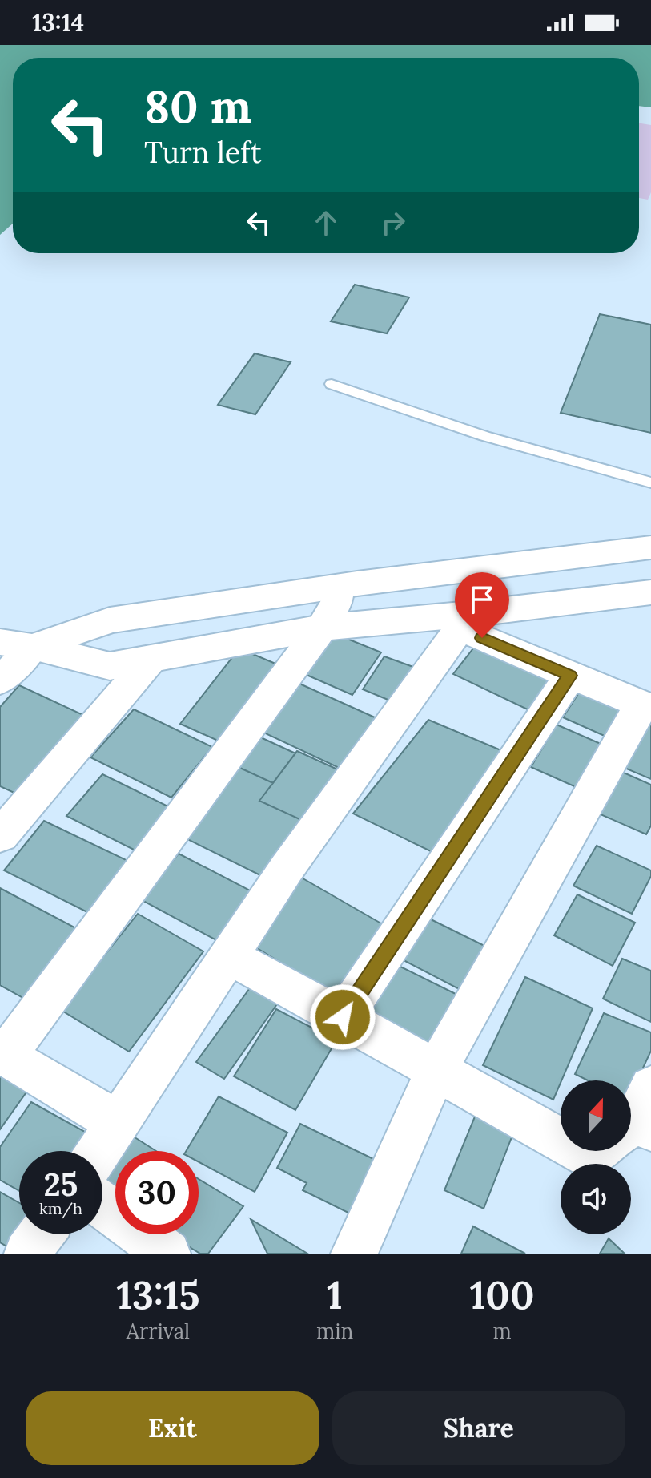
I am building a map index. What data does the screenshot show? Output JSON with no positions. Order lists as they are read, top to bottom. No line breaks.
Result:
{"north":"top","page":{"status":"13:14","turn":["80 m","Turn left"],"speed":"25 km/h","limit":"30","eta":["13:15","Arrival","1","min","100","m"],"buttons":["Exit","Share"]}}
